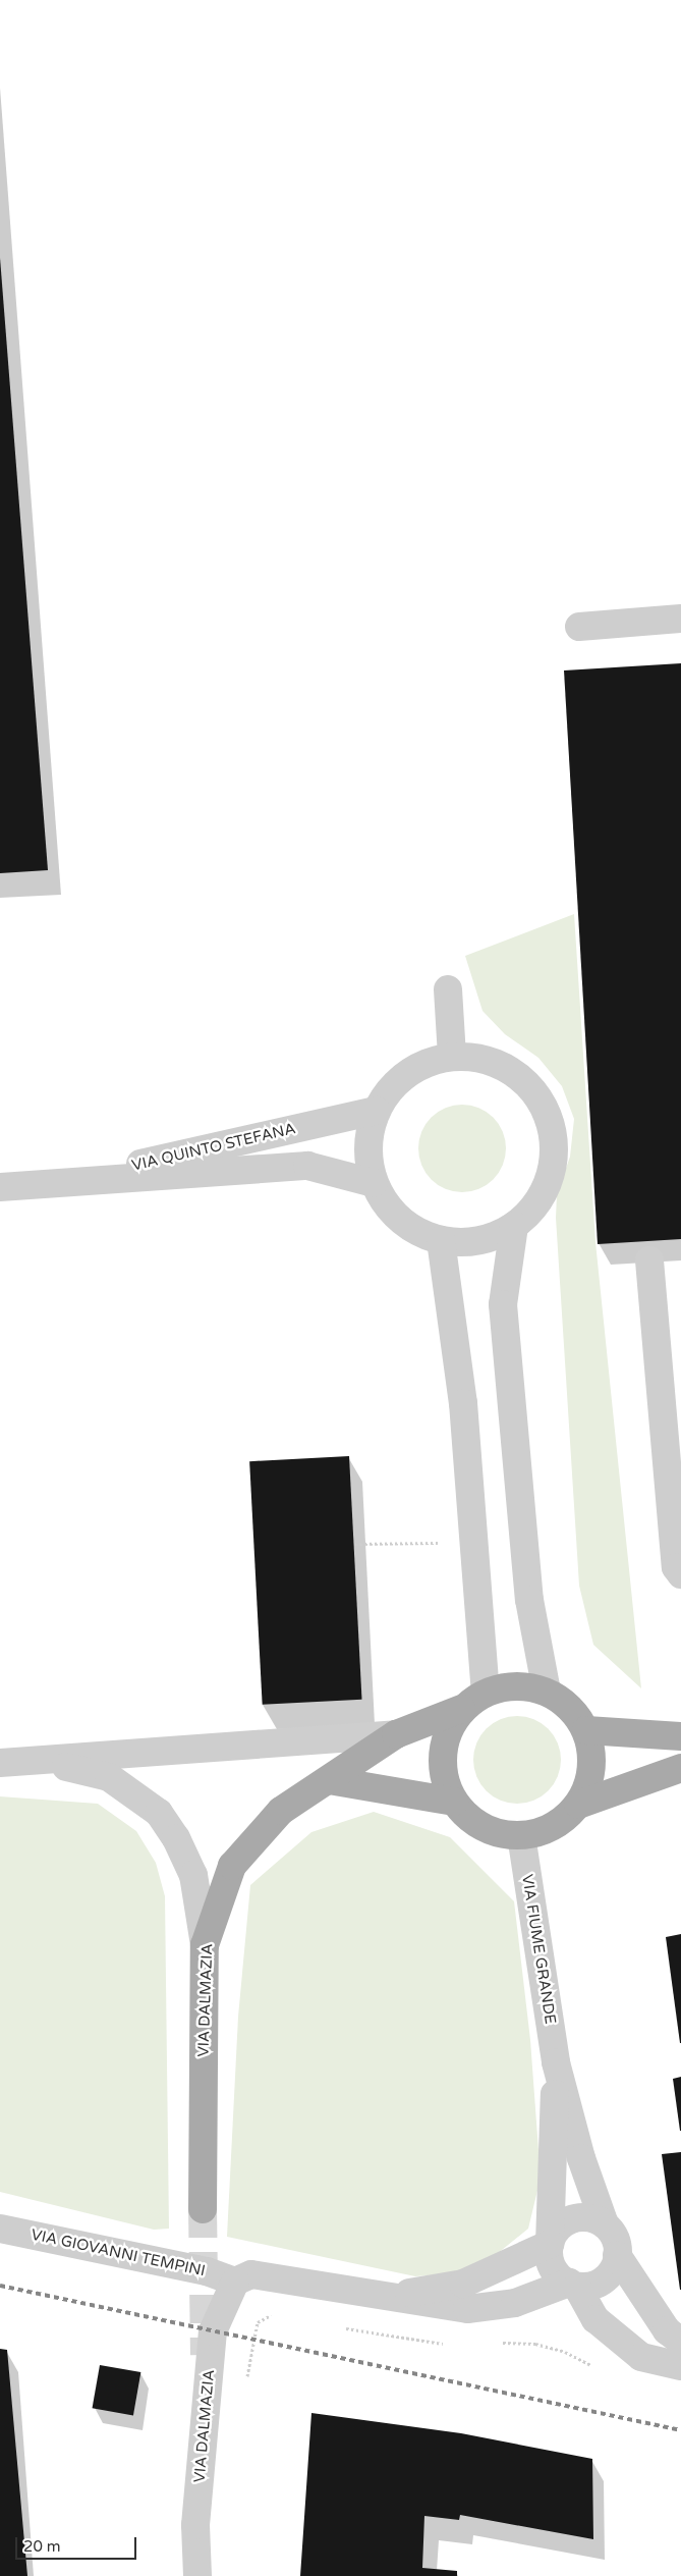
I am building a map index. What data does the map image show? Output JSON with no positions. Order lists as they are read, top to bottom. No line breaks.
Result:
{"streets":{"main road":["VIA DALMAZIA"],"street":["VIA QUINTO STEFANA","VIA FIUME GRANDE","VIA GIOVANNI TEMPINI"]},"crossings":[["VIA FIUME GRANDE","VIA DALMAZIA"],["VIA DALMAZIA","VIA GIOVANNI TEMPINI"]],"scale_bar":"20 m"}
